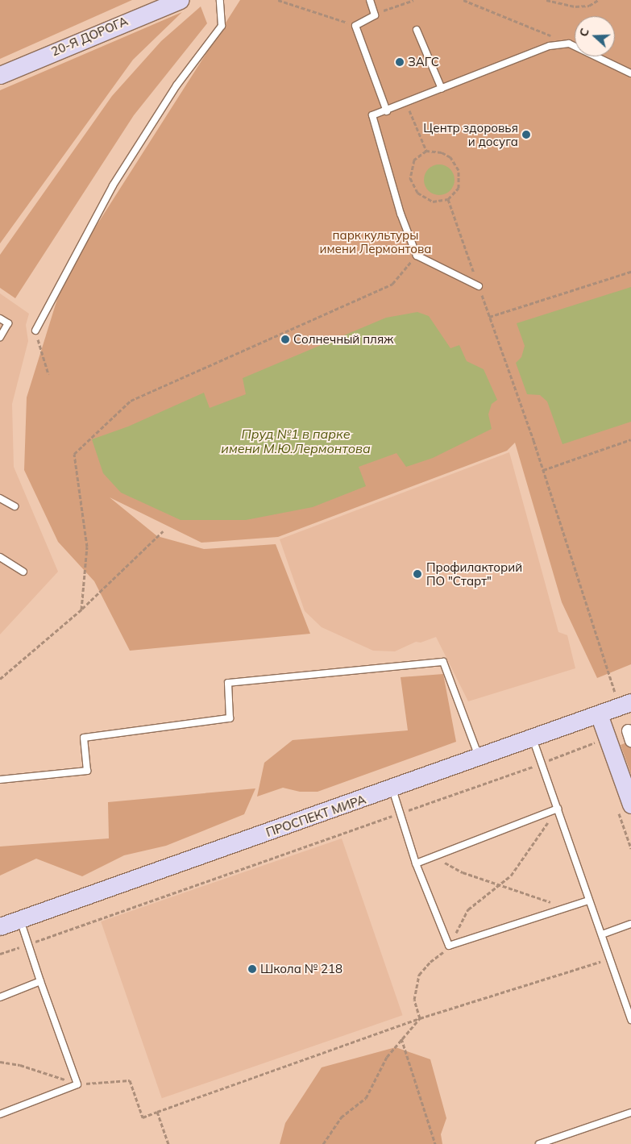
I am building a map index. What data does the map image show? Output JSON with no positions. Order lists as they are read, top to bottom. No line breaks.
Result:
{"streets":{"main road":["20-Я ДОРОГА","ПРОСПЕКТ МИРА"]},"water":["Пруд №1 в парке имени М.Ю.Лермонтова"],"parks":["парк культуры имени Лермонтова"],"places":["ЗАГС","Центр здоровья и досуга","Солнечный пляж","Профилакторий ПО \"Старт\"","Школа № 218"],"north":"left"}
